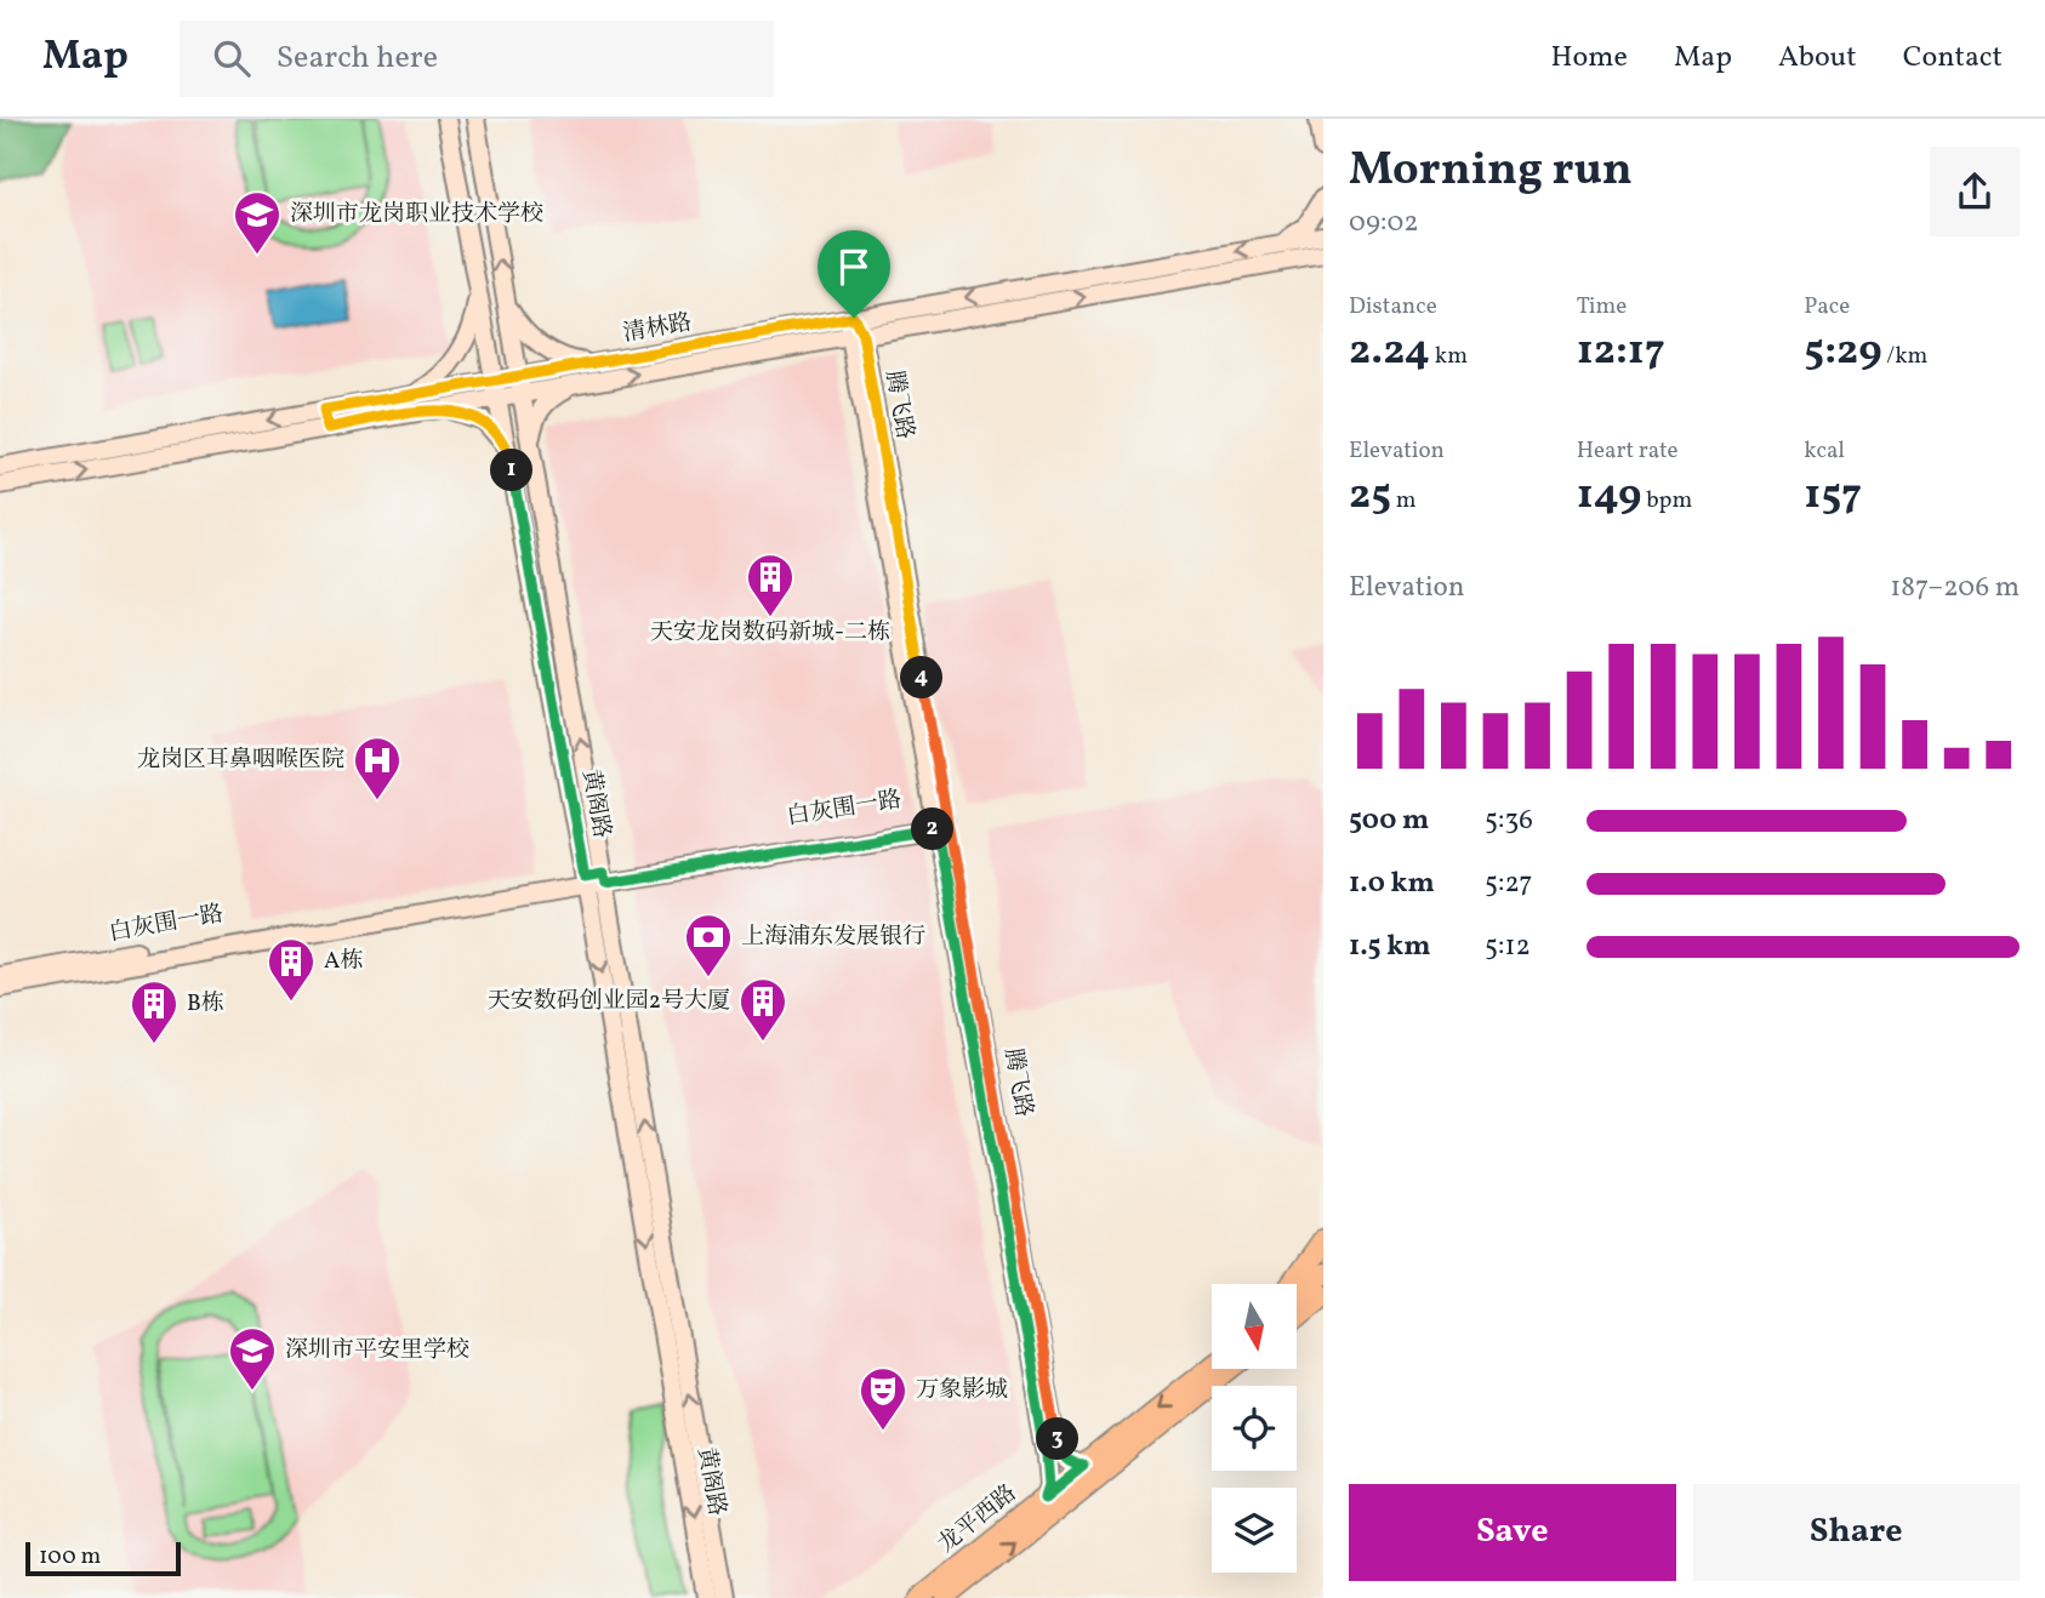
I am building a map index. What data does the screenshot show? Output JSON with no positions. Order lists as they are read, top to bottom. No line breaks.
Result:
{"streets":{"main road":["清林路","腾飞路","黄阁路","白灰围一路","龙平西路"]},"crossings":[["清林路","腾飞路"],["清林路","黄阁路"],["腾飞路","白灰围一路"],["腾飞路","龙平西路"],["黄阁路","白灰围一路"]],"places":{"school or university":["深圳市龙岗职业技术学校","深圳市平安里学校"],"building":["天安龙岗数码新城-二栋","A栋","天安数码创业园2号大厦","B栋"],"hospital":["龙岗区耳鼻咽喉医院"],"bank":["上海浦东发展银行"],"theatre":["万象影城"]},"scale_bar":"100 m","north":"bottom","page":{"header":"Map","search":"Search here","nav":["Home","Map","About","Contact"],"heading":["Morning run","09:02"],"stats":[["Distance","2.24 km"],["Time","12:17"],["Pace","5:29 /km"],["Elevation","25 m"],["Heart rate","149 bpm"],["kcal","157"]],"pins":["1","4","2","3"],"chart":["Elevation","187–206 m"],"list":[{"name":"500 m","note":"5:36"},{"name":"1.0 km","note":"5:27"},{"name":"1.5 km","note":"5:12"}],"buttons":["Save","Share"],"scale":"100 m"}}
